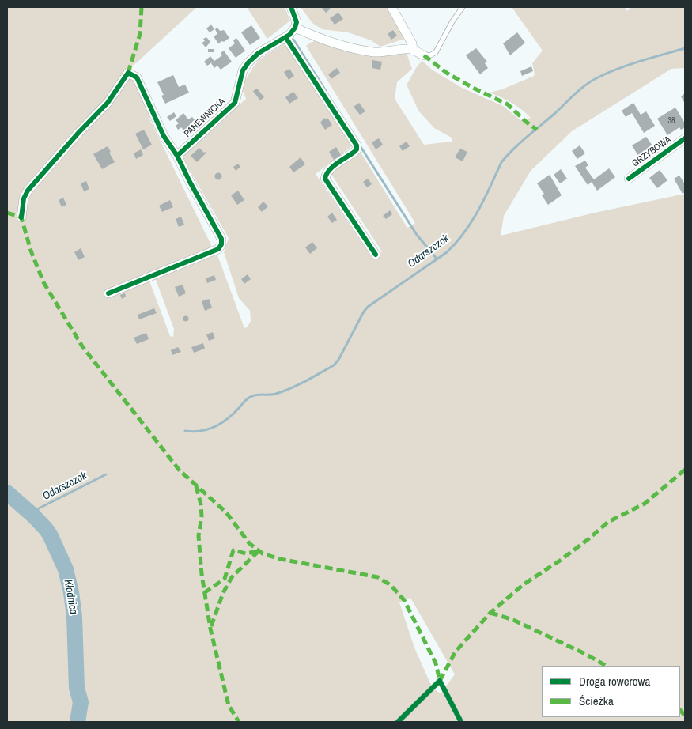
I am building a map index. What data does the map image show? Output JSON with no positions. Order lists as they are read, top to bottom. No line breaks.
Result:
{"streets":{"street":["PANEWNICKA","GRZYBOWA"]},"water":["Odarszczok","Kłodnica"],"house_numbers":["38"],"legend":["Droga rowerowa","Ścieżka"]}
